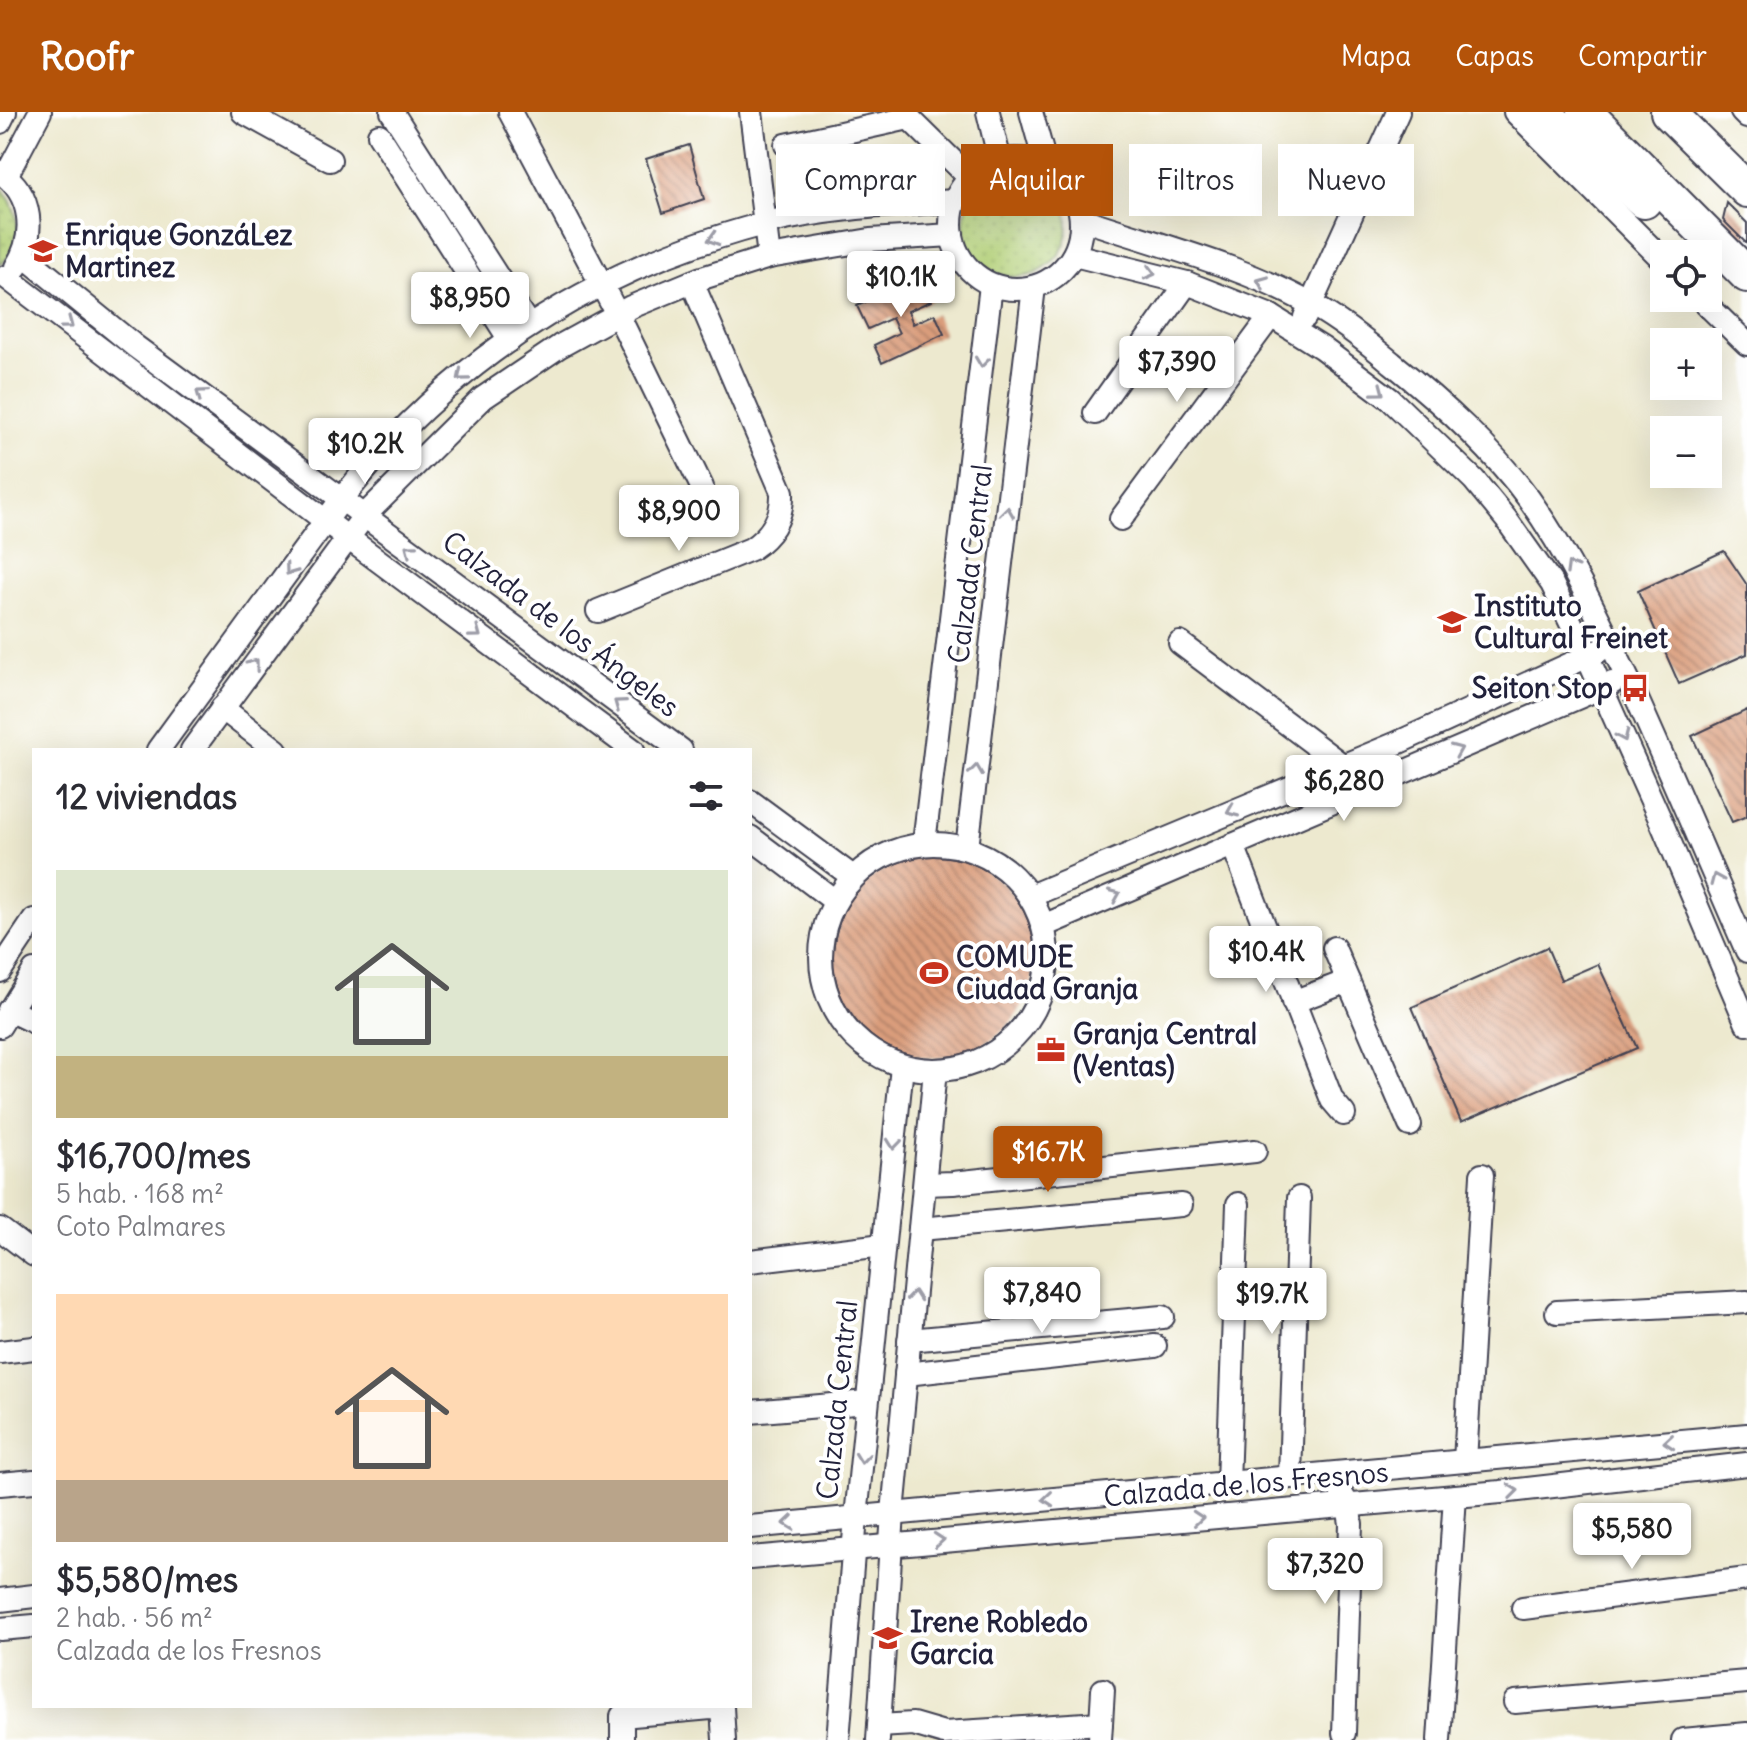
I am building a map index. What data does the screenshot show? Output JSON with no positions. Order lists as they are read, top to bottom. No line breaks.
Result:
{"streets":{"street":["Calzada Central","Calzada de los Ángeles","Calzada de los Fresnos"]},"crossings":[["Calzada Central","Calzada de los Fresnos"]],"places":{"school or university":["Enrique GonzáLez Martinez","Instituto Cultural Freinet","Irene Robledo Garcia"],"bus stop":["Seiton Stop"],"sports":["COMUDE Ciudad Granja"],"office":["Granja Central (Ventas)"]},"page":{"header":"Roofr","nav":["Mapa","Capas","Compartir"],"chip":["Comprar","Alquilar","Filtros","Nuevo"],"map_buttons":["+","−"],"price":["$10.1K","$8,950","$7,390","$10.2K","$8,900","$6,280","$10.4K","$16.7K","$7,840","$19.7K","$5,580","$7,320"],"heading":"12 viviendas","list":[{"name":"$16,700/mes","note":"5 hab. · 168 m² · Coto Palmares"},{"name":"$5,580/mes","note":"2 hab. · 56 m² · Calzada de los Fresnos"}]}}
